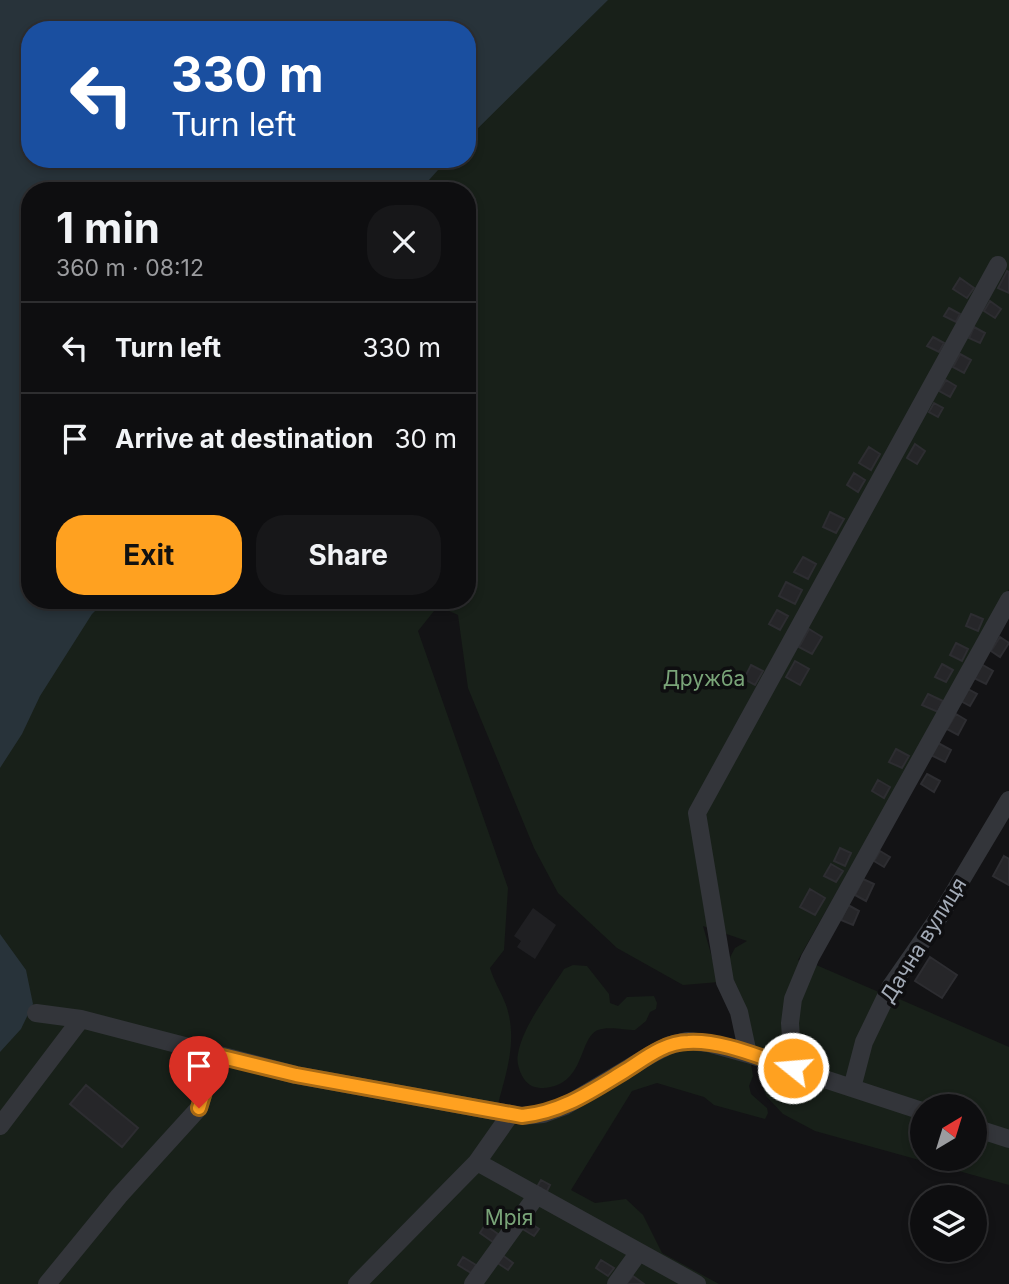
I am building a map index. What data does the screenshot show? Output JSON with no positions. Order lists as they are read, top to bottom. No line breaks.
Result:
{"streets":{"street":["Дачна вулиця"]},"parks":["Дружба","Мрія"],"north":"top right","page":{"turn":["330 m","Turn left"],"heading":["1 min","360 m · 08:12"],"list":[{"name":"Turn left","value":"330 m"},{"name":"Arrive at destination","value":"30 m"}],"buttons":["Exit","Share"]}}
